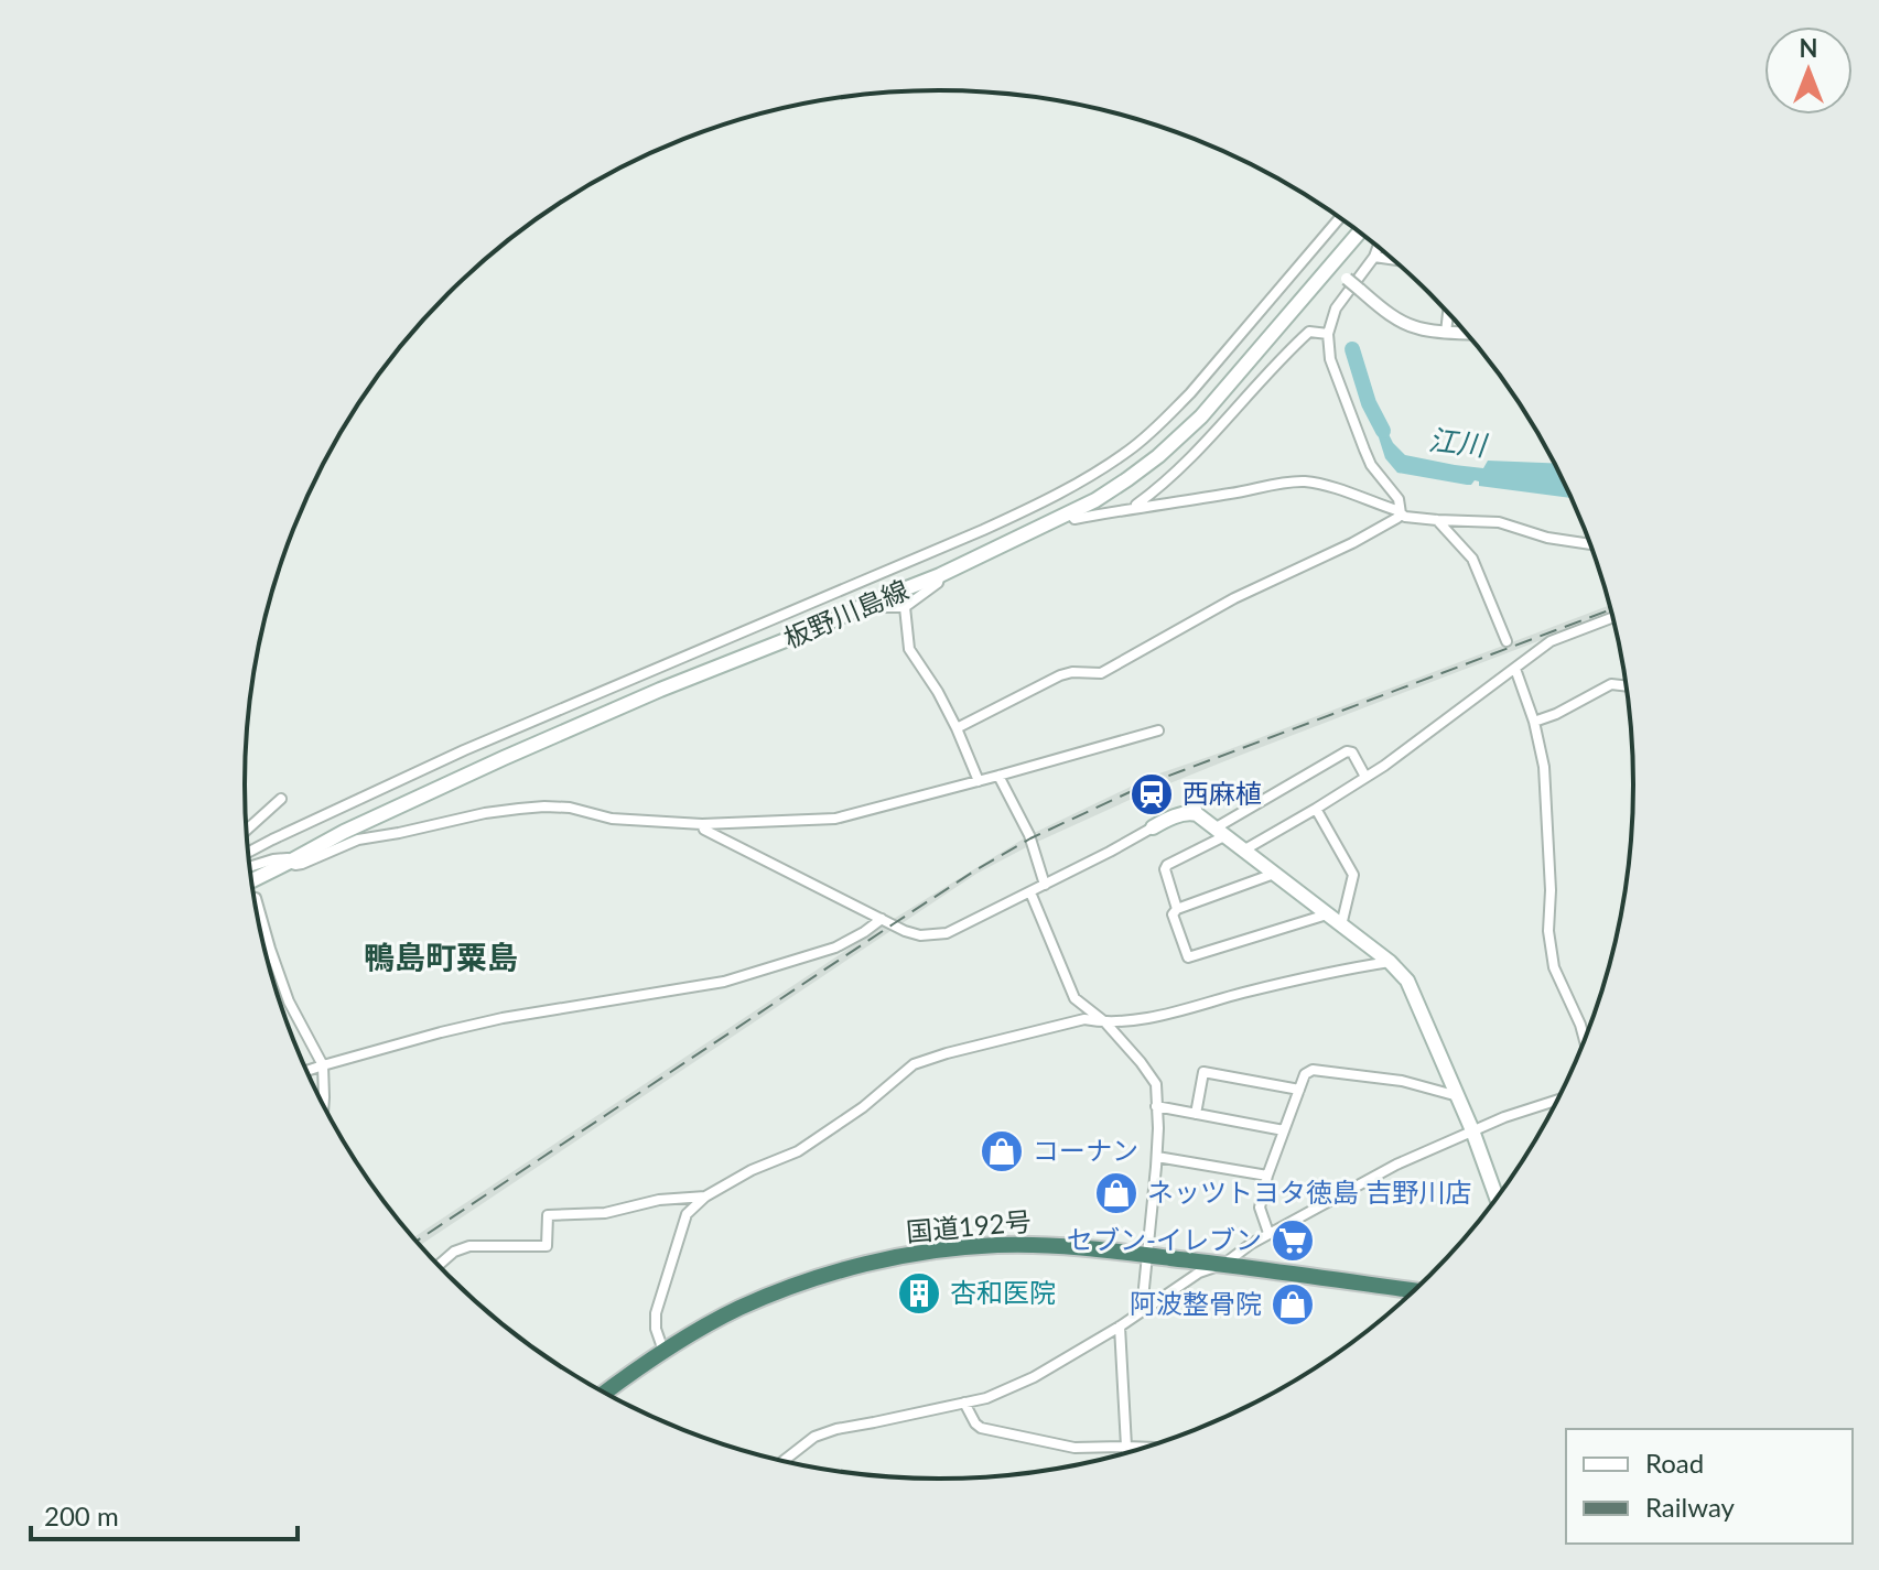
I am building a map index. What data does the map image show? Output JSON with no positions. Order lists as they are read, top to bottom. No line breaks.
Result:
{"streets":{"highway":["国道192号"],"main road":["板野川島線"]},"districts":["鴨島町粟島"],"water":["江川"],"places":{"station":["西麻植"],"shop":["コーナン","ネッツトヨタ徳島 吉野川店","阿波整骨院"],"supermarket":["セブン-イレブン"],"building":["杏和医院"]},"legend":["Road","Railway"],"scale_bar":"200 m","north":"top"}
